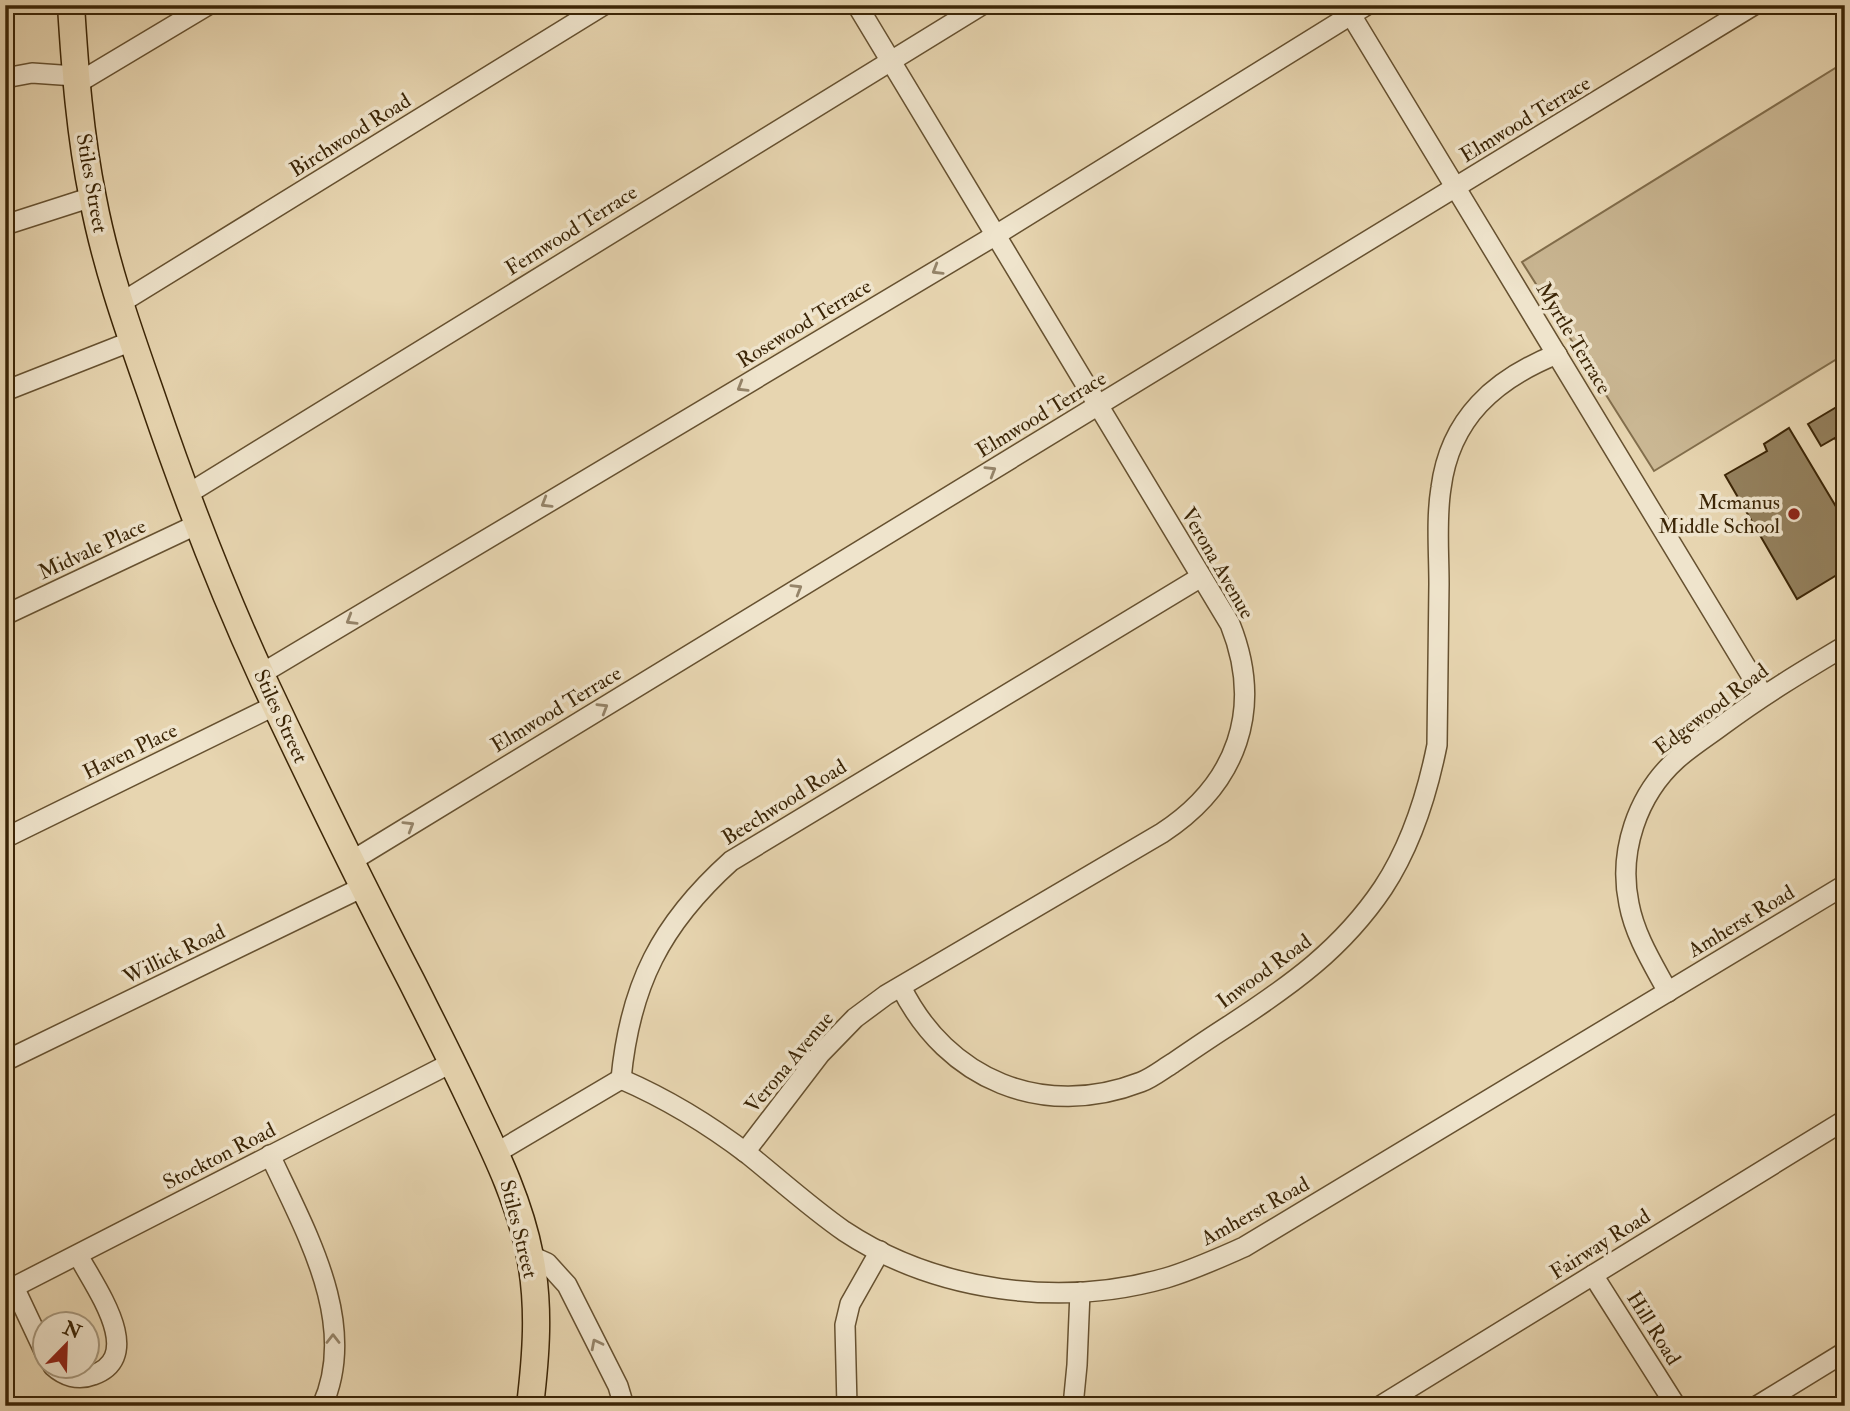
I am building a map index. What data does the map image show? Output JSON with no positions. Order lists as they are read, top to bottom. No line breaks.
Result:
{"streets":{"main road":["Stiles Street"],"street":["Elmwood Terrace","Birchwood Road","Fernwood Terrace","Rosewood Terrace","Myrtle Terrace","Midvale Place","Verona Avenue","Edgewood Road","Haven Place","Beechwood Road","Amherst Road","Willick Road","Inwood Road","Stockton Road","Fairway Road","Hill Road"]},"crossings":[["Elmwood Terrace","Stiles Street"],["Elmwood Terrace","Myrtle Terrace"],["Elmwood Terrace","Verona Avenue"],["Birchwood Road","Stiles Street"],["Stiles Street","Fernwood Terrace"],["Stiles Street","Rosewood Terrace"],["Stiles Street","Midvale Place"],["Stiles Street","Haven Place"],["Stiles Street","Willick Road"],["Stiles Street","Stockton Road"],["Fernwood Terrace","Verona Avenue"],["Rosewood Terrace","Myrtle Terrace"],["Rosewood Terrace","Verona Avenue"],["Myrtle Terrace","Edgewood Road"],["Myrtle Terrace","Inwood Road"],["Verona Avenue","Beechwood Road"],["Verona Avenue","Amherst Road"],["Verona Avenue","Inwood Road"],["Edgewood Road","Amherst Road"],["Beechwood Road","Amherst Road"],["Fairway Road","Hill Road"]],"one_way":["Elmwood Terrace","Rosewood Terrace"],"places":["Mcmanus Middle School"],"north":"top right"}
